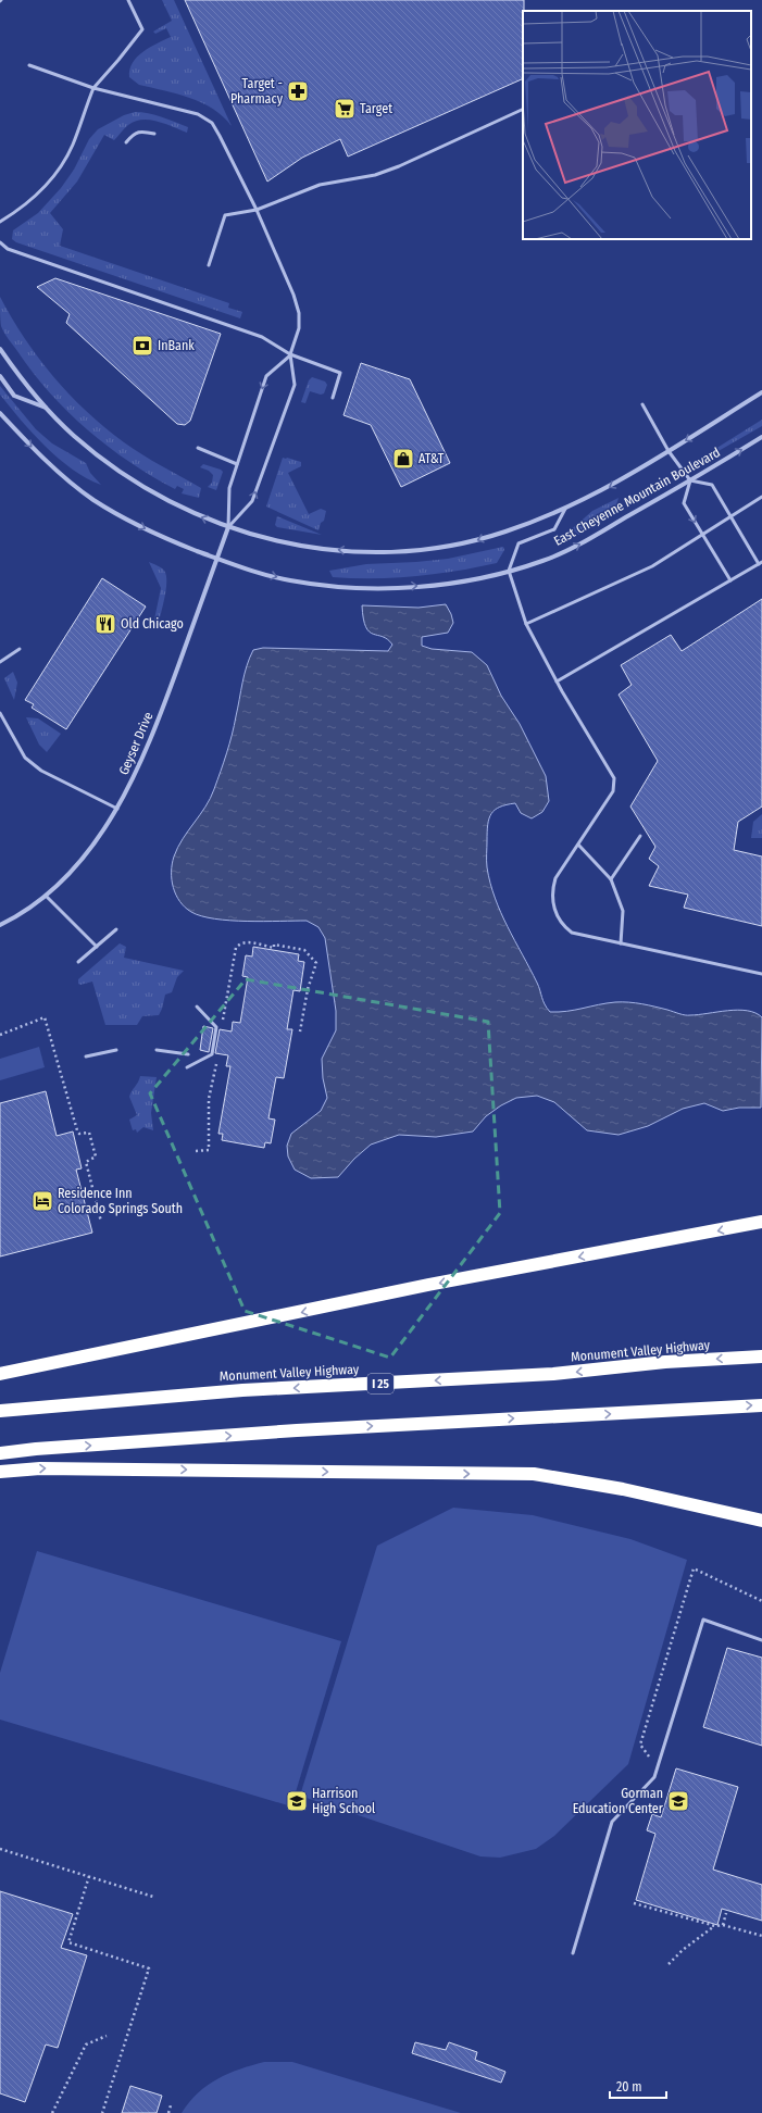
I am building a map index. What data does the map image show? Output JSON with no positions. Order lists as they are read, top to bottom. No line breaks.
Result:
{"streets":{"highway":["Monument Valley Highway","I 25"],"street":["East Cheyenne Mountain Boulevard","Geyser Drive"]},"crossings":[["East Cheyenne Mountain Boulevard","Geyser Drive"]],"places":{"pharmacy":["Target - Pharmacy"],"supermarket":["Target"],"bank":["InBank"],"shop":["AT&T"],"restaurant":["Old Chicago"],"hotel":["Residence Inn Colorado Springs South"],"school or university":["Harrison High School","Gorman Education Center"]},"scale_bar":"20 m"}
